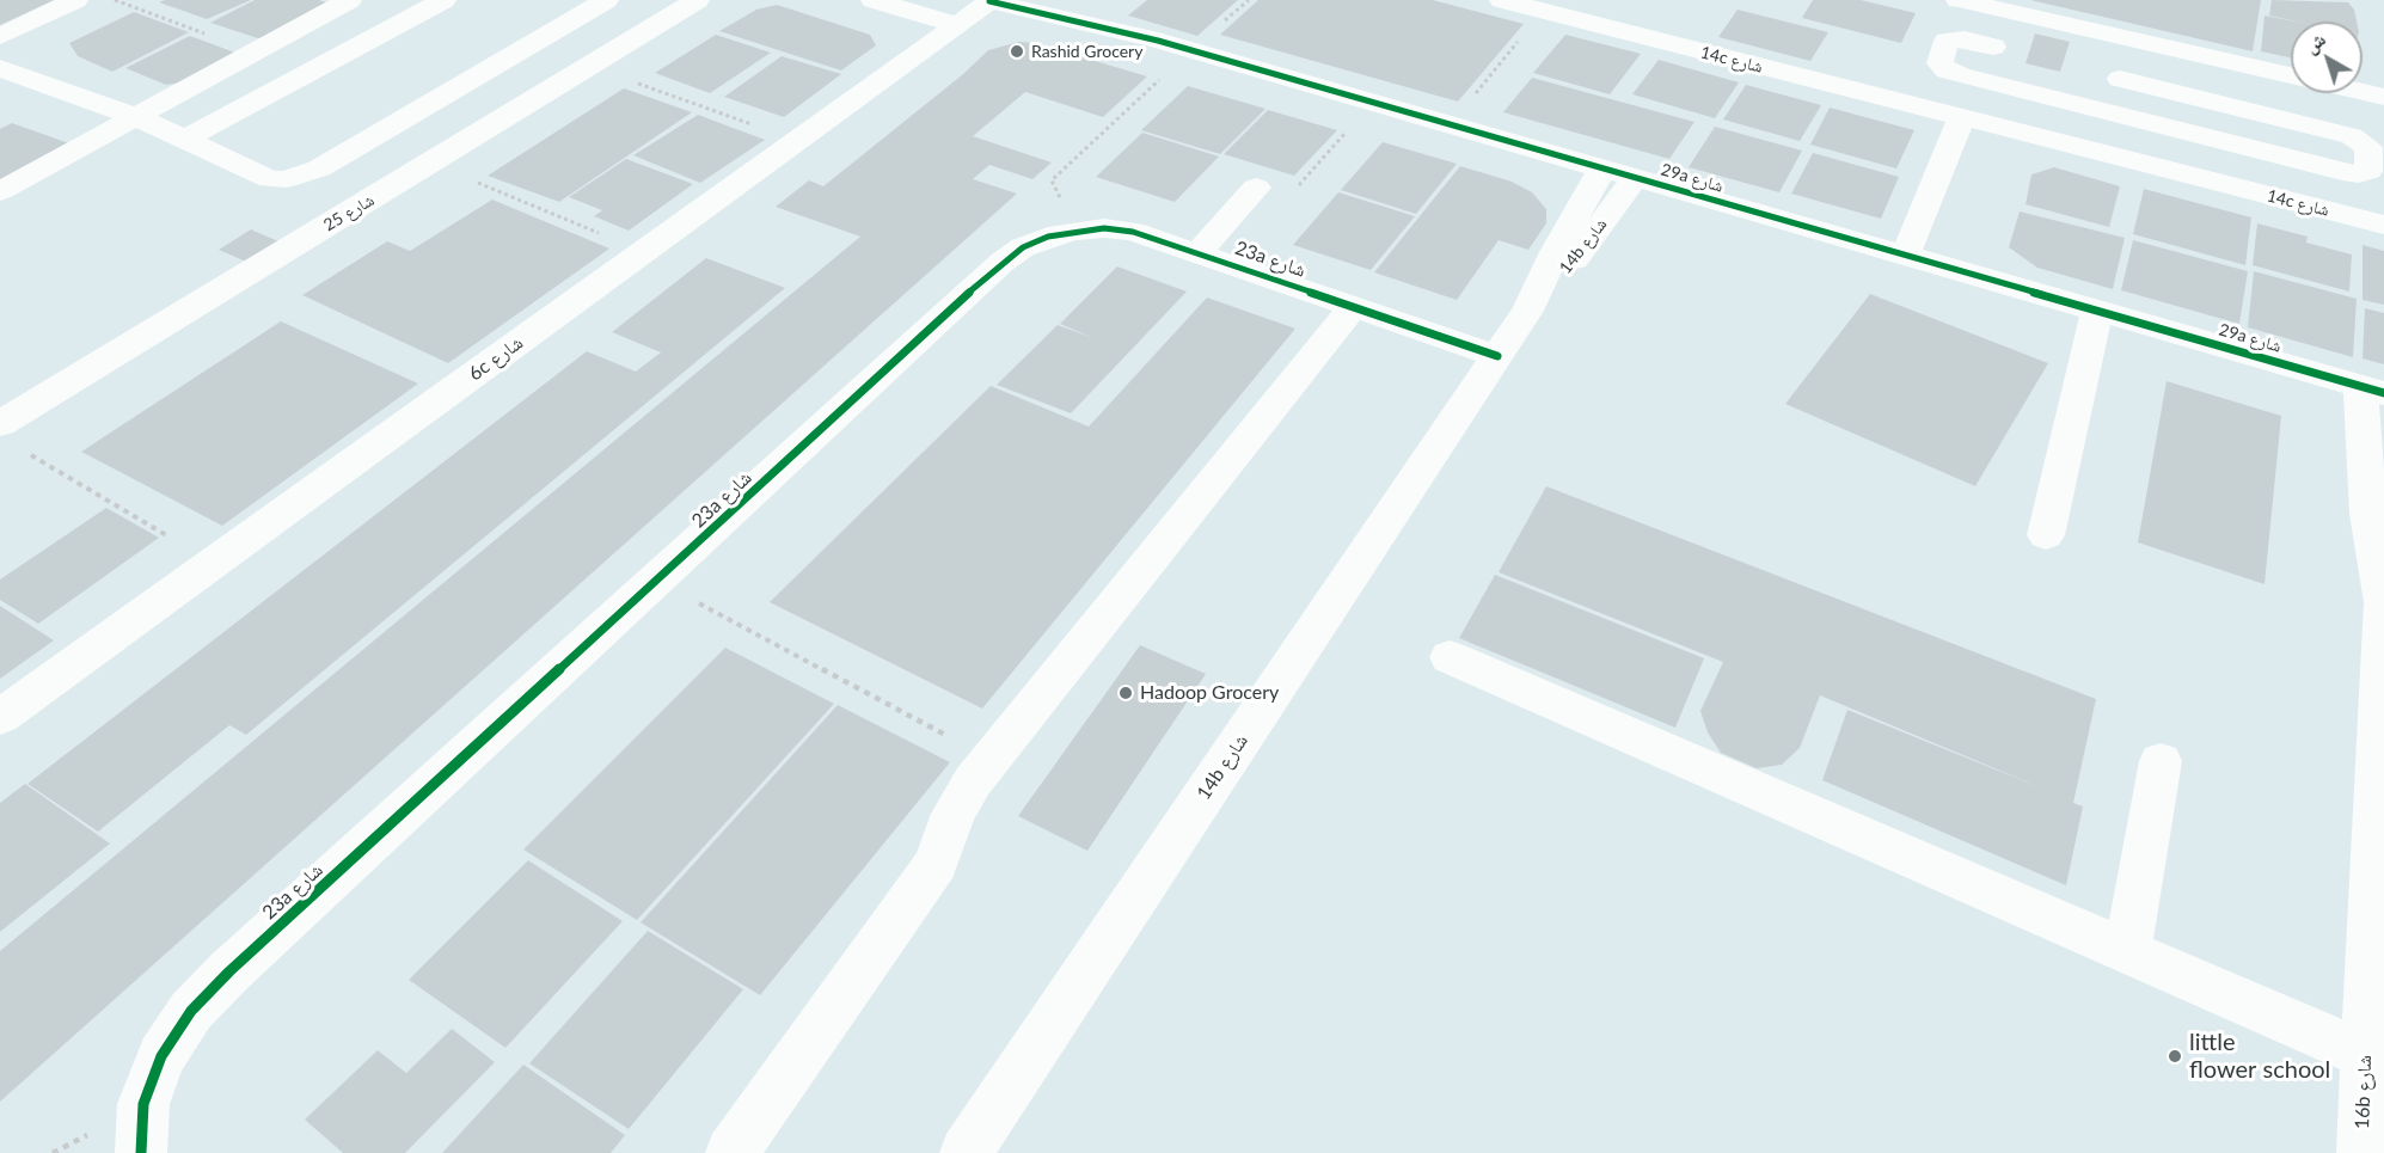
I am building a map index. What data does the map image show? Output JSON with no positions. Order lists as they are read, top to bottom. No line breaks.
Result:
{"streets":{"street":["14c شارع","29a شارع","شارع 25","14b شارع","23a شارع","6c شارع","16b شارع"]},"crossings":[["29a شارع","14b شارع"],["29a شارع","6c شارع"],["29a شارع","16b شارع"],["14b شارع","23a شارع"]],"places":["Rashid Grocery","Hadoop Grocery","little flower school"],"north":"top left"}
